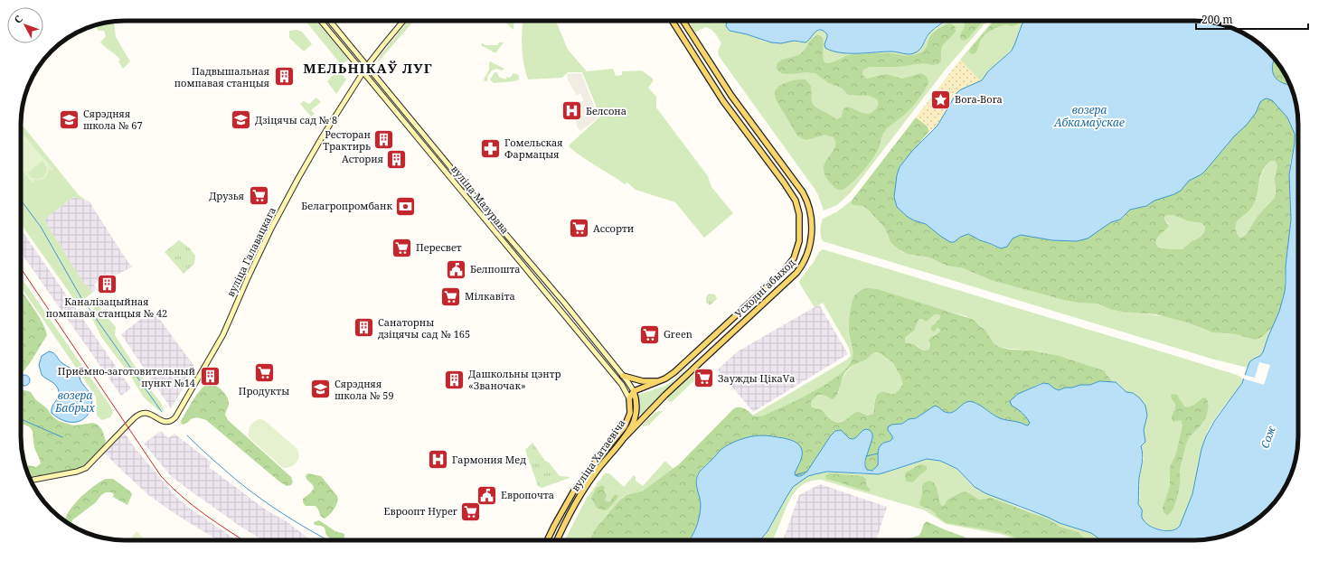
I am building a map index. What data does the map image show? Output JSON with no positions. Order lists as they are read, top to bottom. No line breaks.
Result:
{"streets":{"main road":["вуліца Мазурава","вуліца Галавацкага","Усходні абыход","вуліца Хатаевіча"]},"crossings":[["вуліца Мазурава","вуліца Галавацкага"],["вуліца Мазурава","Усходні абыход"],["вуліца Мазурава","вуліца Хатаевіча"],["Усходні абыход","вуліца Хатаевіча"]],"districts":["МЕЛЬНІКАЎ ЛУГ"],"water":["возера Абкамаўскае","возера Бабрых","Сож"],"places":{"building":["Падвышальная помпавая станцыя","Ресторан Трактирь","Астория","Каналізацыйная помпавая станцыя № 42","Санаторны дзіцячы сад № 165","Приёмно-заготовительный пункт №14","Дашкольны цэнтр «Званочак»"],"place":["Bora-Bora"],"hospital":["Белсона","Гармония Мед"],"school or university":["Сярэдняя школа № 67","Дзіцячы сад № 8","Сярэдняя школа № 59"],"pharmacy":["Гомельская Фармацыя"],"supermarket":["Друзья","Ассорти","Пересвет","Мілкавіта","Green","Продукты","Заужды ЦікаVа","Евроопт Hyper"],"bank":["Белагропромбанк"],"public building":["Белпошта","Европочта"]},"scale_bar":"200 m","north":"top left"}
